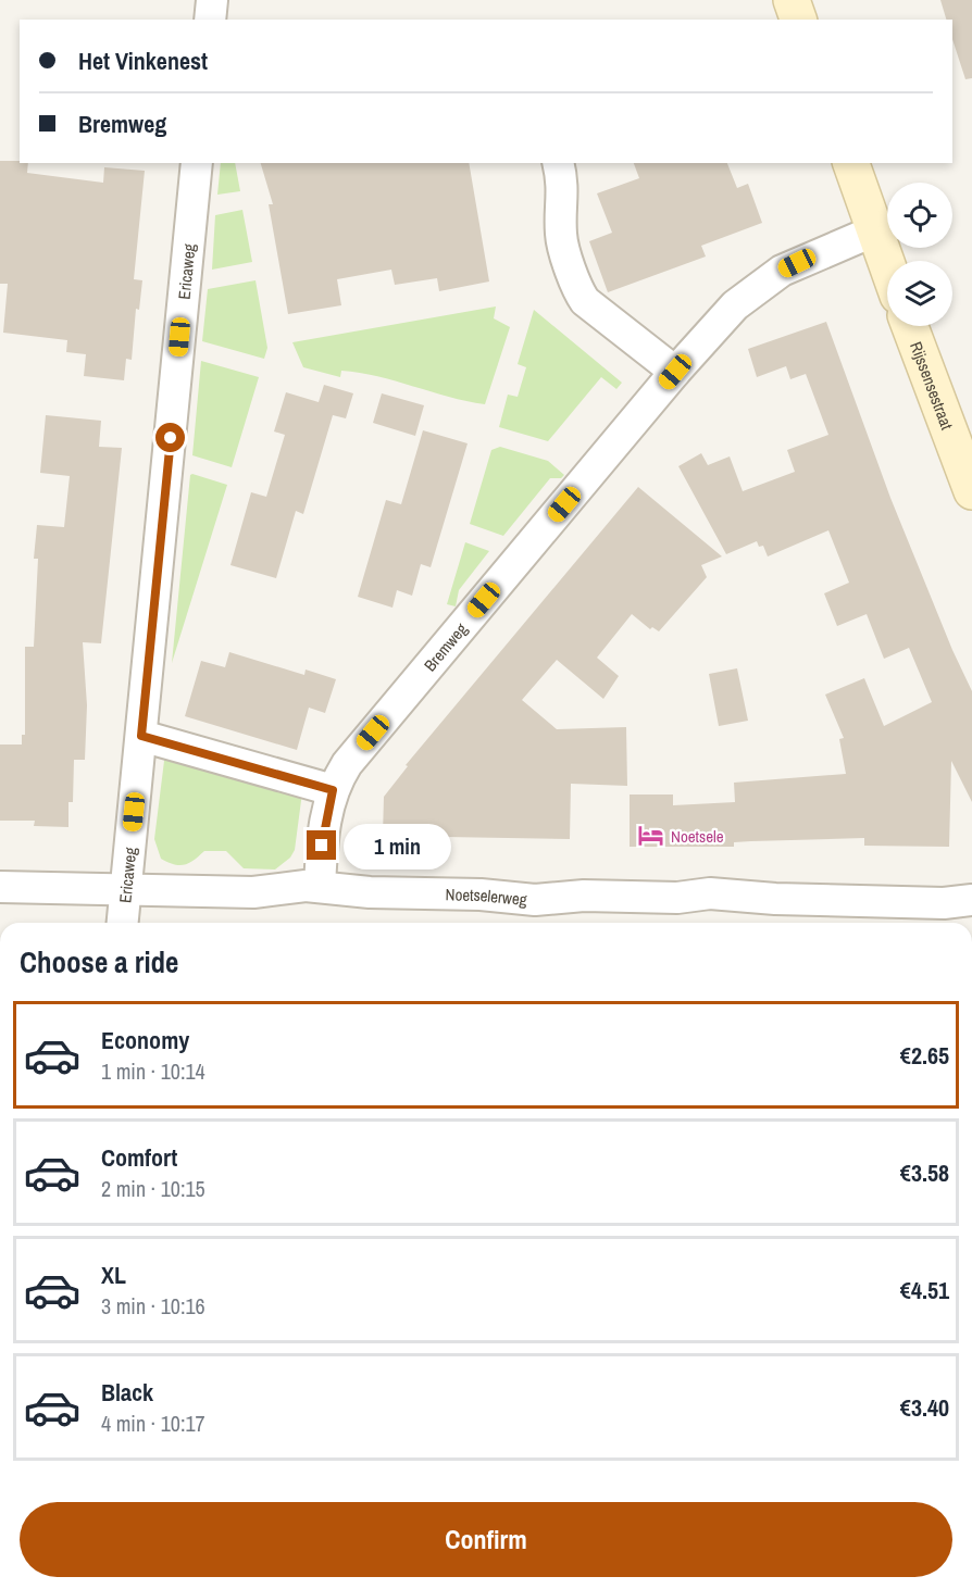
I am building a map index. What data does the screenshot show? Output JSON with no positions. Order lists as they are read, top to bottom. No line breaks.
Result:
{"streets":{"main road":["Rijssensestraat"],"street":["Ericaweg","Bremweg","Noetselerweg"]},"crossings":[["Ericaweg","Noetselerweg"],["Bremweg","Noetselerweg"]],"places":{"hotel":["Noetsele"]},"page":{"banner":["Het Vinkenest","Bremweg"],"bubble":"1 min","heading":"Choose a ride","list":[{"name":"Economy","note":"1 min · 10:14","value":"€2.65"},{"name":"Comfort","note":"2 min · 10:15","value":"€3.58"},{"name":"XL","note":"3 min · 10:16","value":"€4.51"},{"name":"Black","note":"4 min · 10:17","value":"€3.40"}],"buttons":"Confirm"}}
